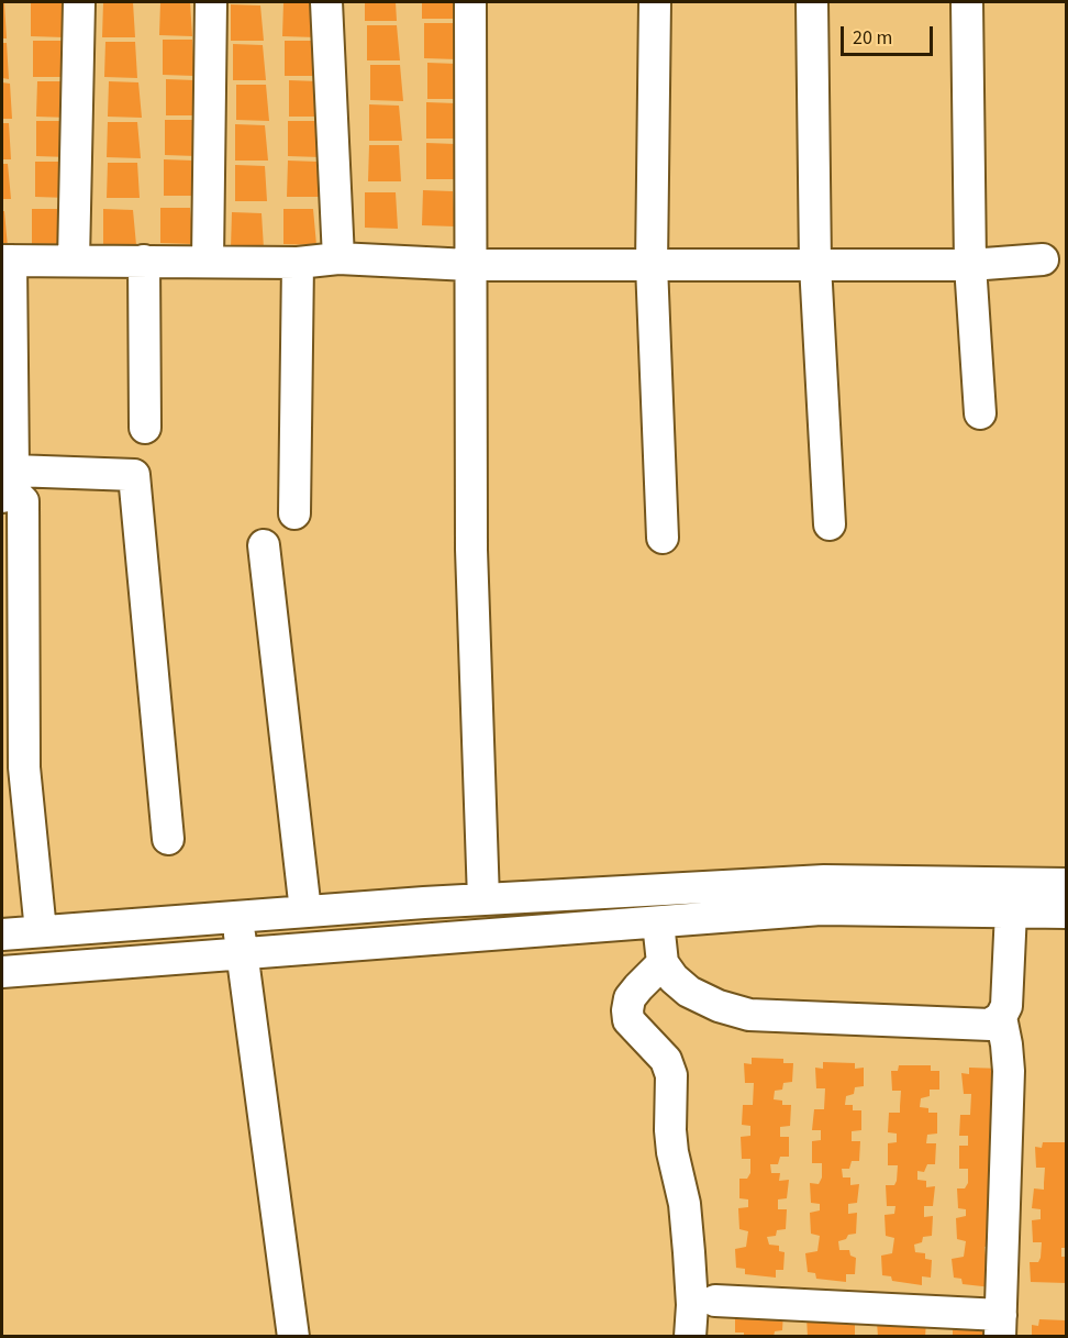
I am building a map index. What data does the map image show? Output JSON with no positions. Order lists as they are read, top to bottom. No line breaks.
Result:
{"scale_bar":"20 m"}
